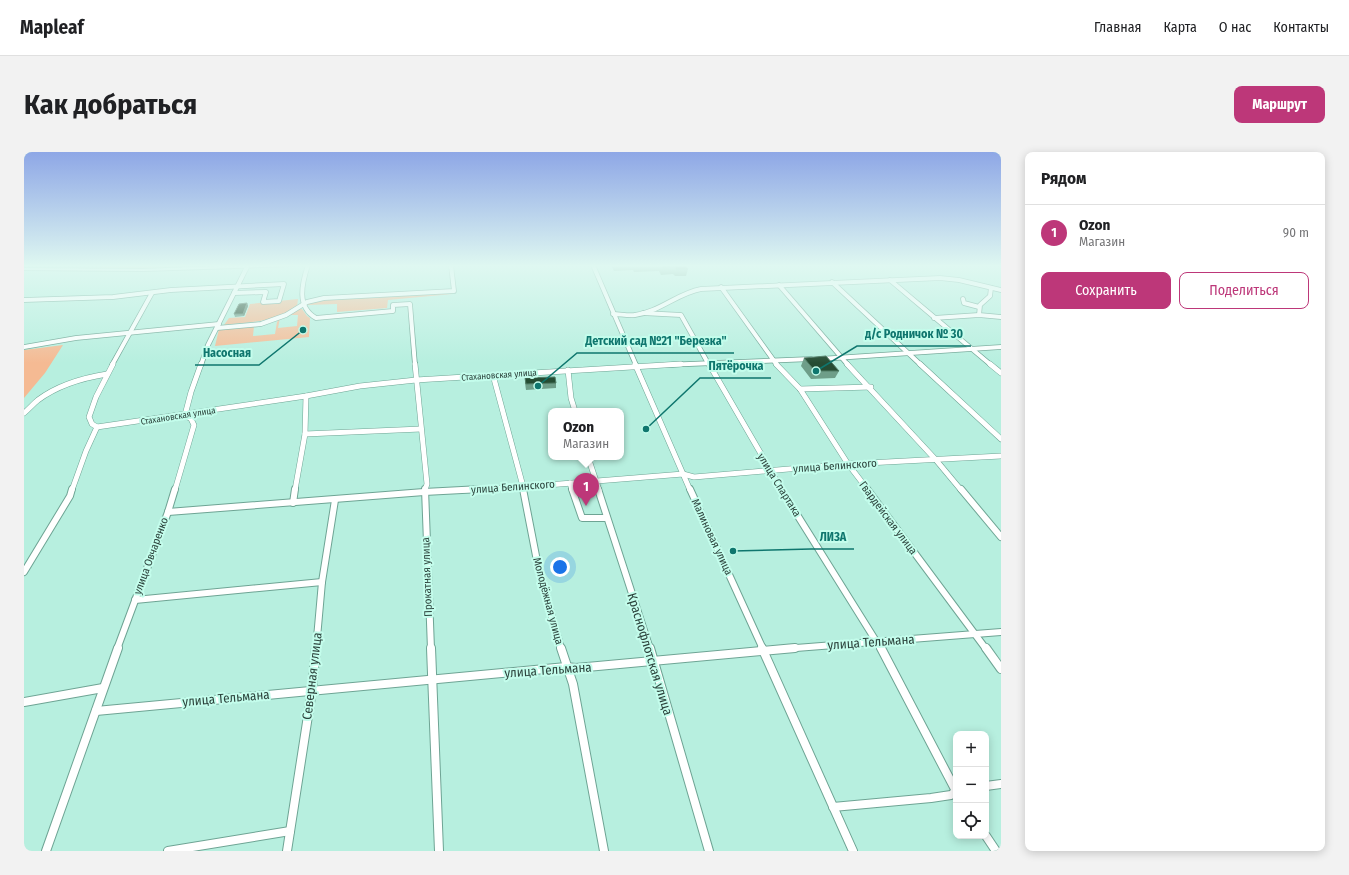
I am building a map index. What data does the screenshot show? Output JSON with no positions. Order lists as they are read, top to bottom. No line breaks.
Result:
{"streets":{"street":["Стахановская улица","улица Белинского","улица Спартака","Гвардейская улица","Малиновая улица","улица Овчаренко","Прокатная улица","Молодёжная улица","улица Тельмана","Краснофлотская улица","Северная улица"]},"crossings":[["Стахановская улица","улица Спартака"],["Стахановская улица","Гвардейская улица"],["Стахановская улица","Малиновая улица"],["Стахановская улица","улица Овчаренко"],["Стахановская улица","Прокатная улица"],["Стахановская улица","Молодёжная улица"],["улица Белинского","улица Спартака"],["улица Белинского","Гвардейская улица"],["улица Белинского","Малиновая улица"],["улица Белинского","улица Овчаренко"],["улица Белинского","Прокатная улица"],["улица Белинского","Молодёжная улица"],["улица Белинского","Краснофлотская улица"],["улица Белинского","Северная улица"],["улица Спартака","улица Тельмана"],["Гвардейская улица","улица Тельмана"],["Малиновая улица","улица Тельмана"],["улица Овчаренко","улица Тельмана"],["Прокатная улица","улица Тельмана"],["Молодёжная улица","улица Тельмана"],["улица Тельмана","Краснофлотская улица"],["улица Тельмана","Северная улица"]],"places":["Насосная","д/с Родничок № 30","Детский сад №21 \"Березка\"","Пятёрочка","ЛИЗА"],"page":{"header":"Mapleaf","nav":["Главная","Карта","О нас","Контакты"],"buttons":["Маршрут",["Сохранить","Поделиться"]],"title":"Как добраться","heading":"Рядом","list":[{"mark":"1","name":"Ozon","note":"Магазин","value":"90 m"}],"popup":["Ozon","Магазин"],"pins":"1","map_buttons":["+","−"]}}
